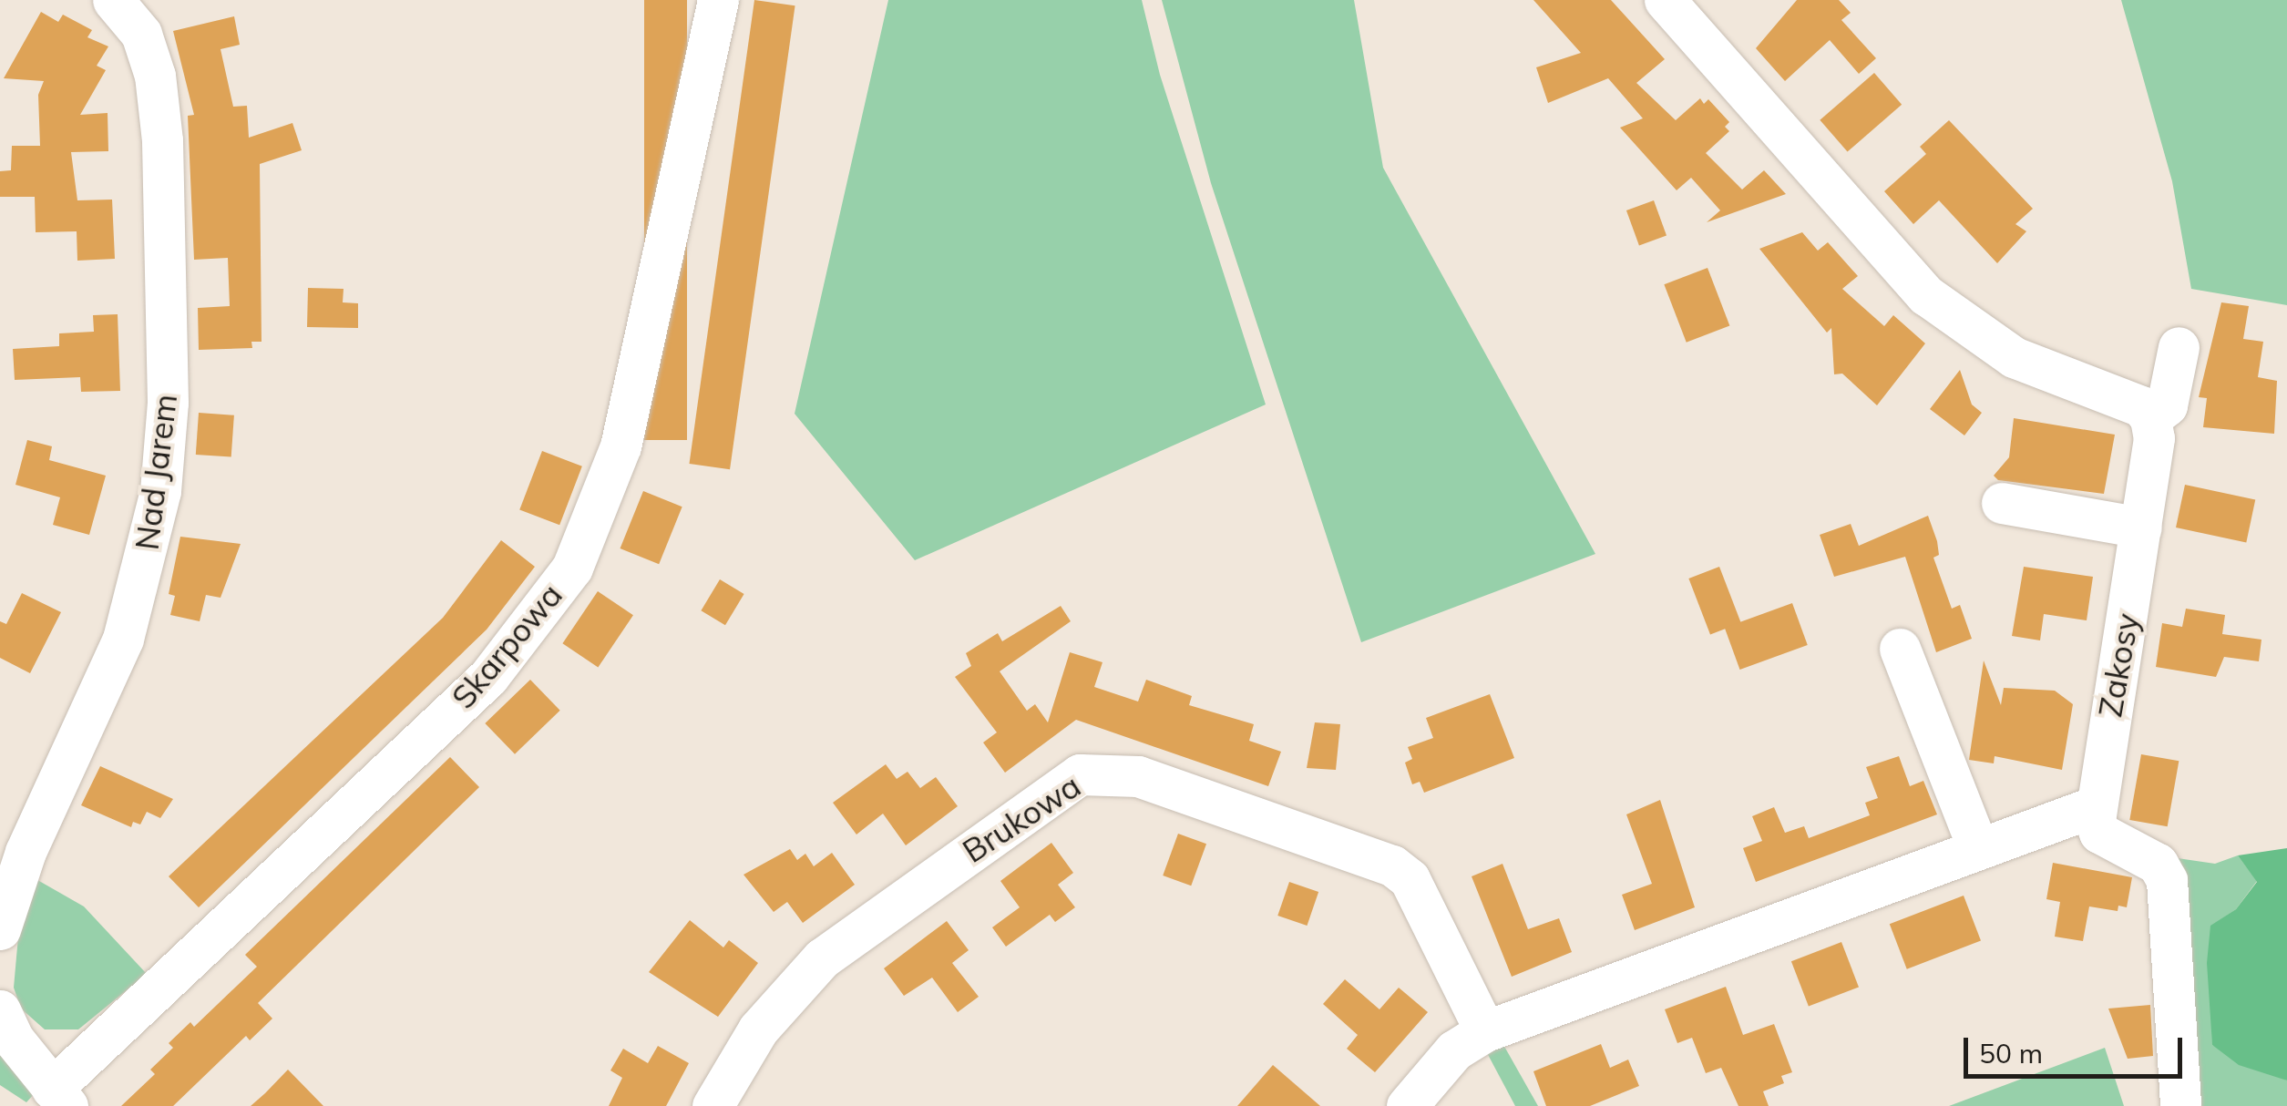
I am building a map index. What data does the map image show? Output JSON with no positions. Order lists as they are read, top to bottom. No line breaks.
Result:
{"streets":{"street":["Nad Jarem","Skarpowa","Zakosy","Brukowa"]},"scale_bar":"50 m"}
